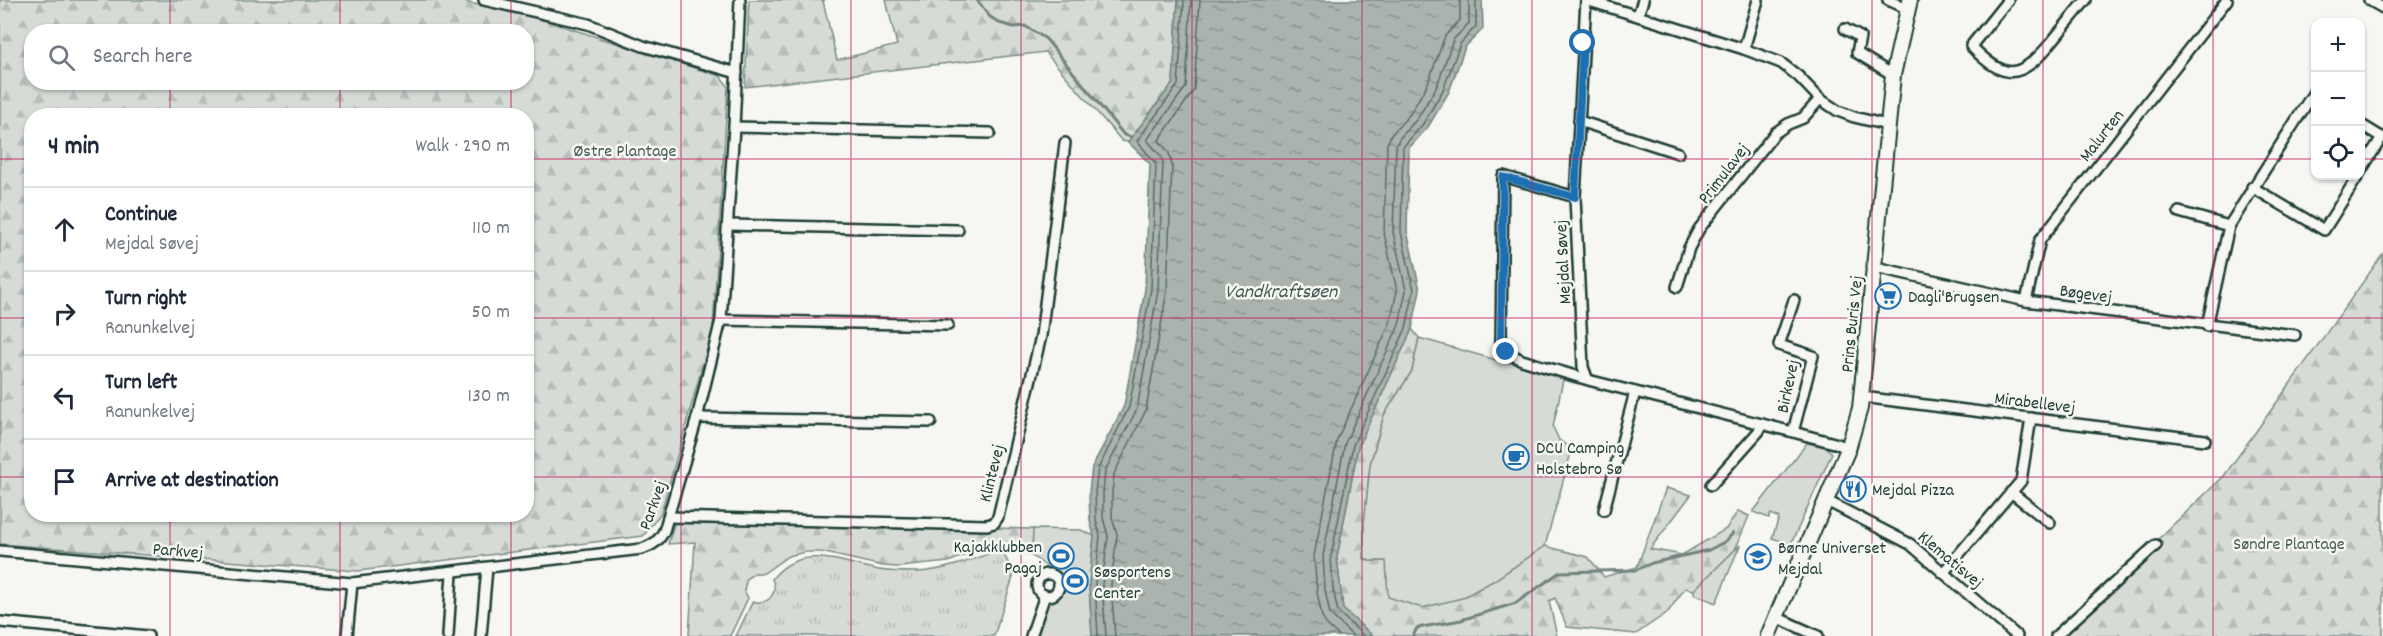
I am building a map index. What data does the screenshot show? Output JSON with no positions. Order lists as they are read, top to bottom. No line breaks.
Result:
{"streets":{"street":["Malurten","Primulavej","Mejdal Søvej","Bøgevej","Prins Buris Vej","Birkevej","Mirabellevej","Klintevej","Parkvej","Klematisvej"]},"crossings":[["Malurten","Bøgevej"],["Mejdal Søvej","Birkevej"],["Bøgevej","Prins Buris Vej"],["Prins Buris Vej","Birkevej"],["Prins Buris Vej","Mirabellevej"],["Prins Buris Vej","Klematisvej"],["Klintevej","Parkvej"]],"water":["Vandkraftsøen"],"parks":["Østre Plantage","Søndre Plantage"],"places":{"supermarket":["Dagli'Brugsen"],"cafe":["DCU Camping Holstebro Sø"],"restaurant":["Mejdal Pizza"],"sports":["Kajakklubben Pagaj","Søsportens Center"],"school or university":["Børne Universet Mejdal"]},"page":{"map_buttons":["+","−"],"search":"Search here","heading":["4 min","Walk · 290 m"],"list":[["Continue","Mejdal Søvej","110 m"],["Turn right","Ranunkelvej","50 m"],["Turn left","Ranunkelvej","130 m"],"Arrive at destination"]}}
